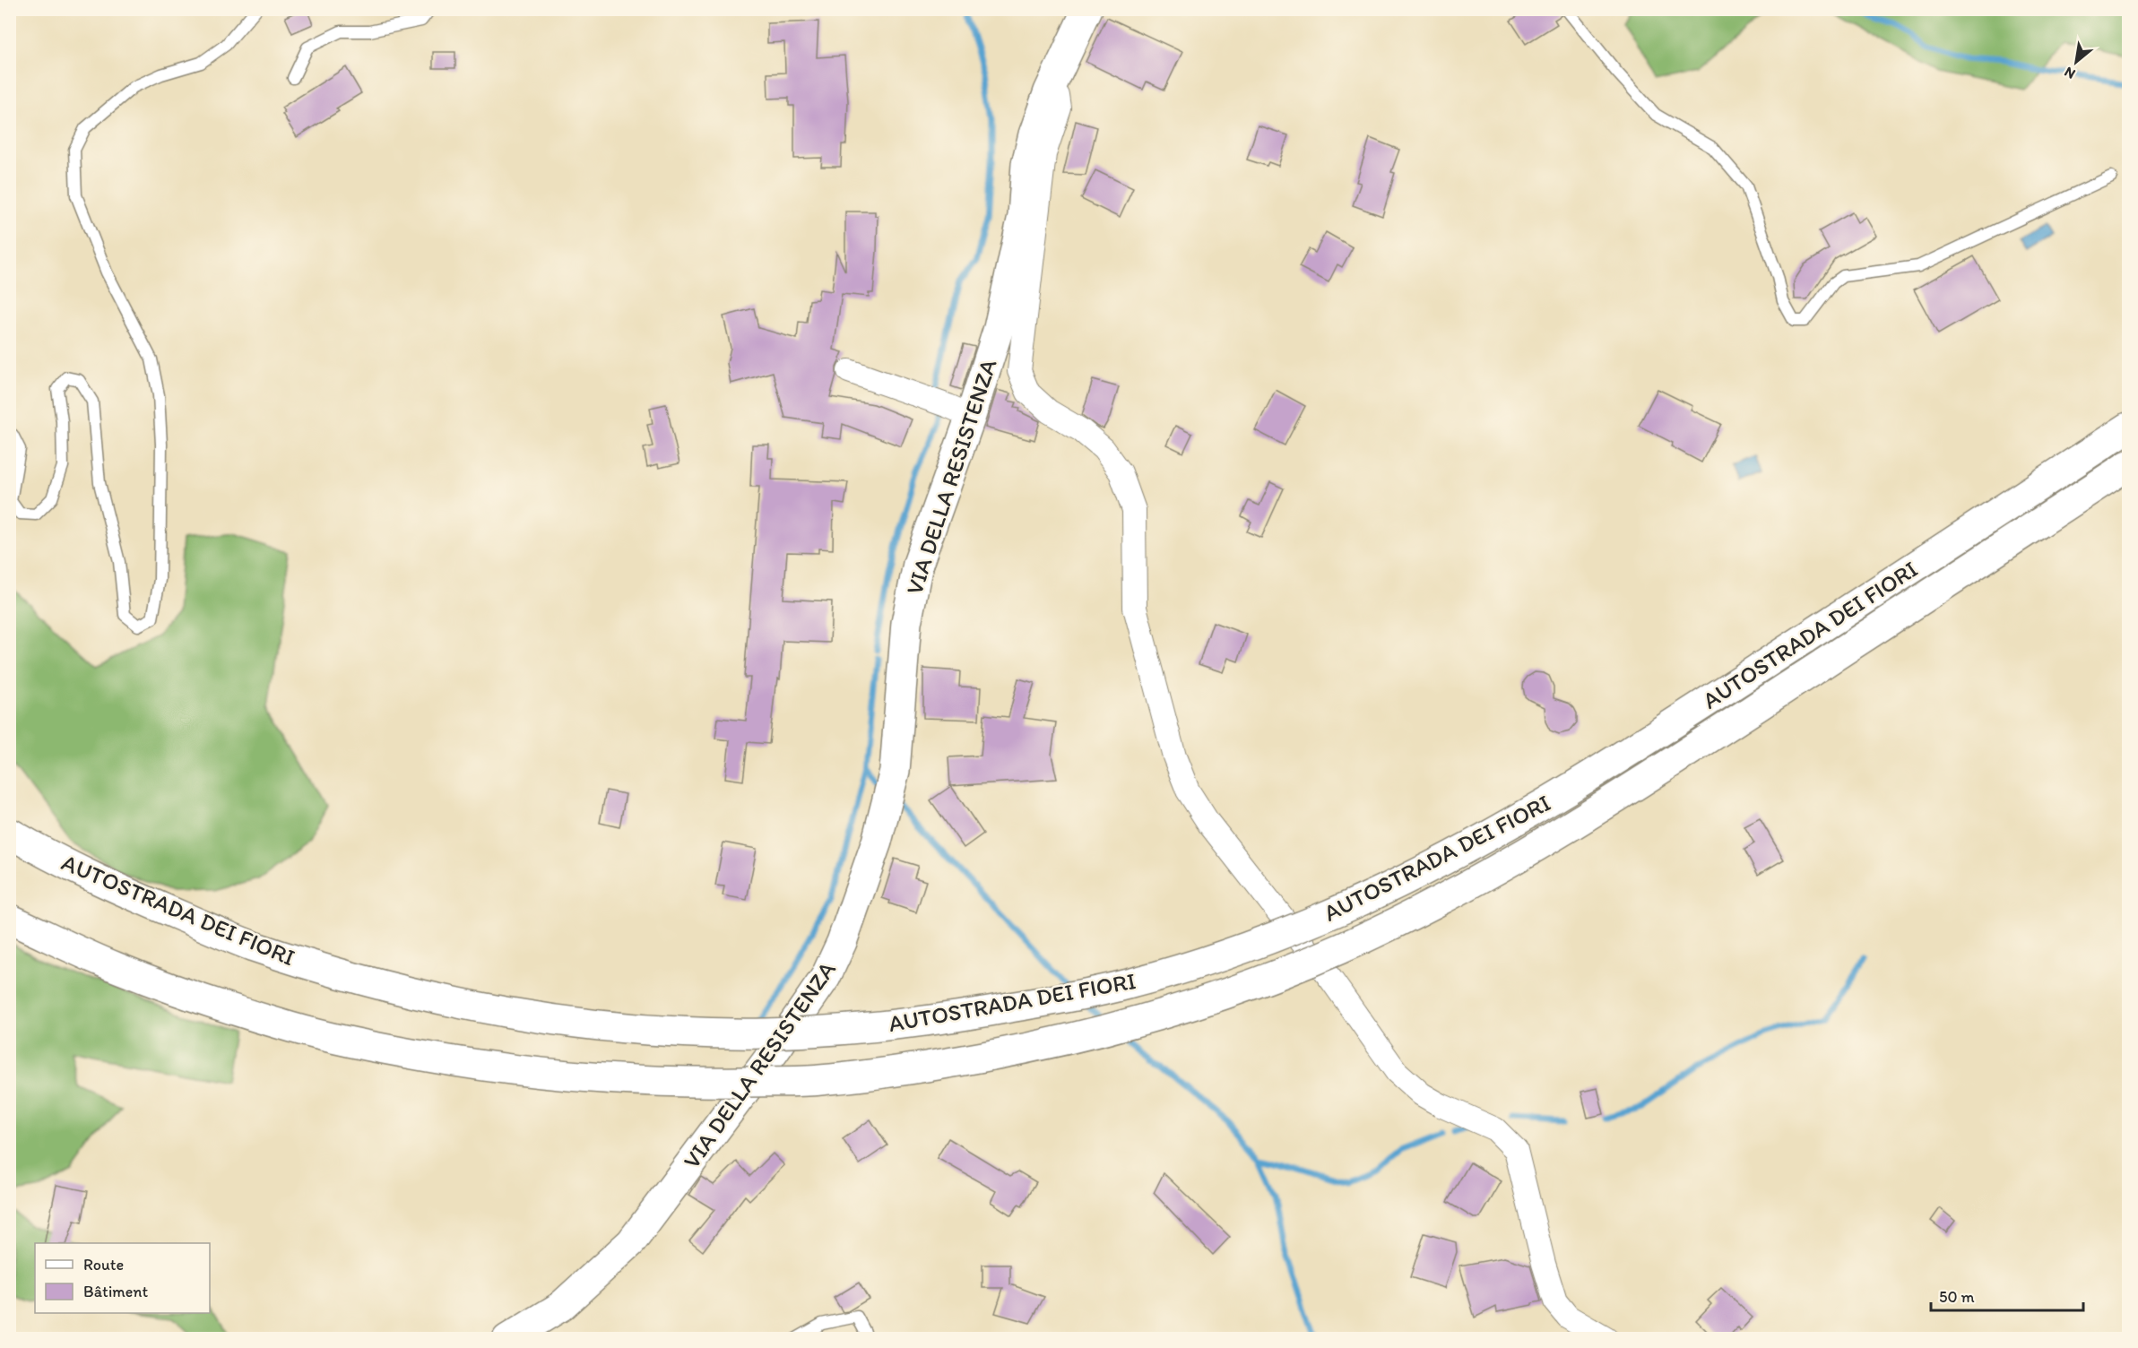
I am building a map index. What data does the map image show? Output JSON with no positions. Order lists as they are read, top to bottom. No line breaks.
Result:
{"streets":{"main road":["VIA DELLA RESISTENZA","AUTOSTRADA DEI FIORI"]},"legend":["Route","Bâtiment"],"scale_bar":"50 m","north":"bottom left"}
